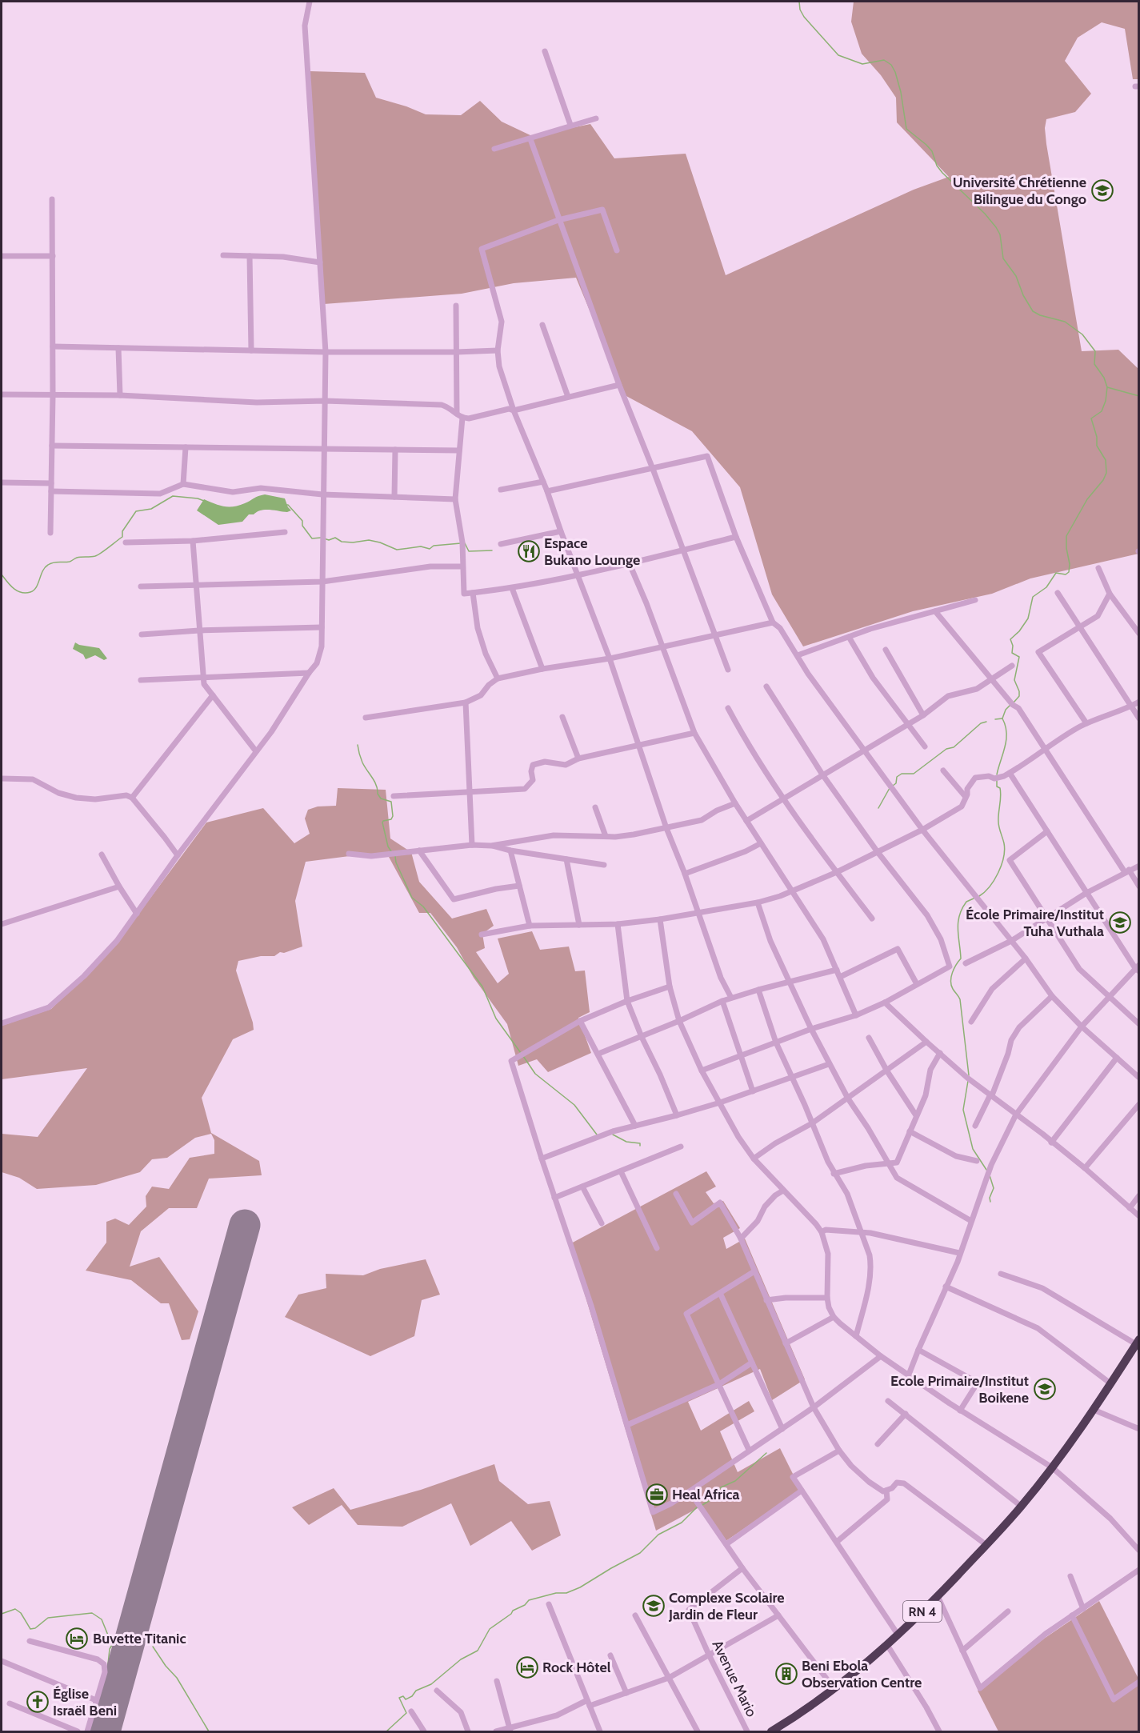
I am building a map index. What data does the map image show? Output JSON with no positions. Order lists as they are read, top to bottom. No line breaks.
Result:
{"streets":{"highway":["RN 4"],"street":["Avenue Mario"]},"places":{"school or university":["Université Chrétienne Bilingue du Congo","École Primaire/Institut Tuha Vuthala","Ecole Primaire/Institut Boikene","Complexe Scolaire Jardin de Fleur"],"restaurant":["Espace Bukano Lounge"],"office":["Heal Africa"],"hotel":["Buvette Titanic","Rock Hôtel"],"building":["Beni Ebola Observation Centre"],"church":["Église Israël Beni"]}}
